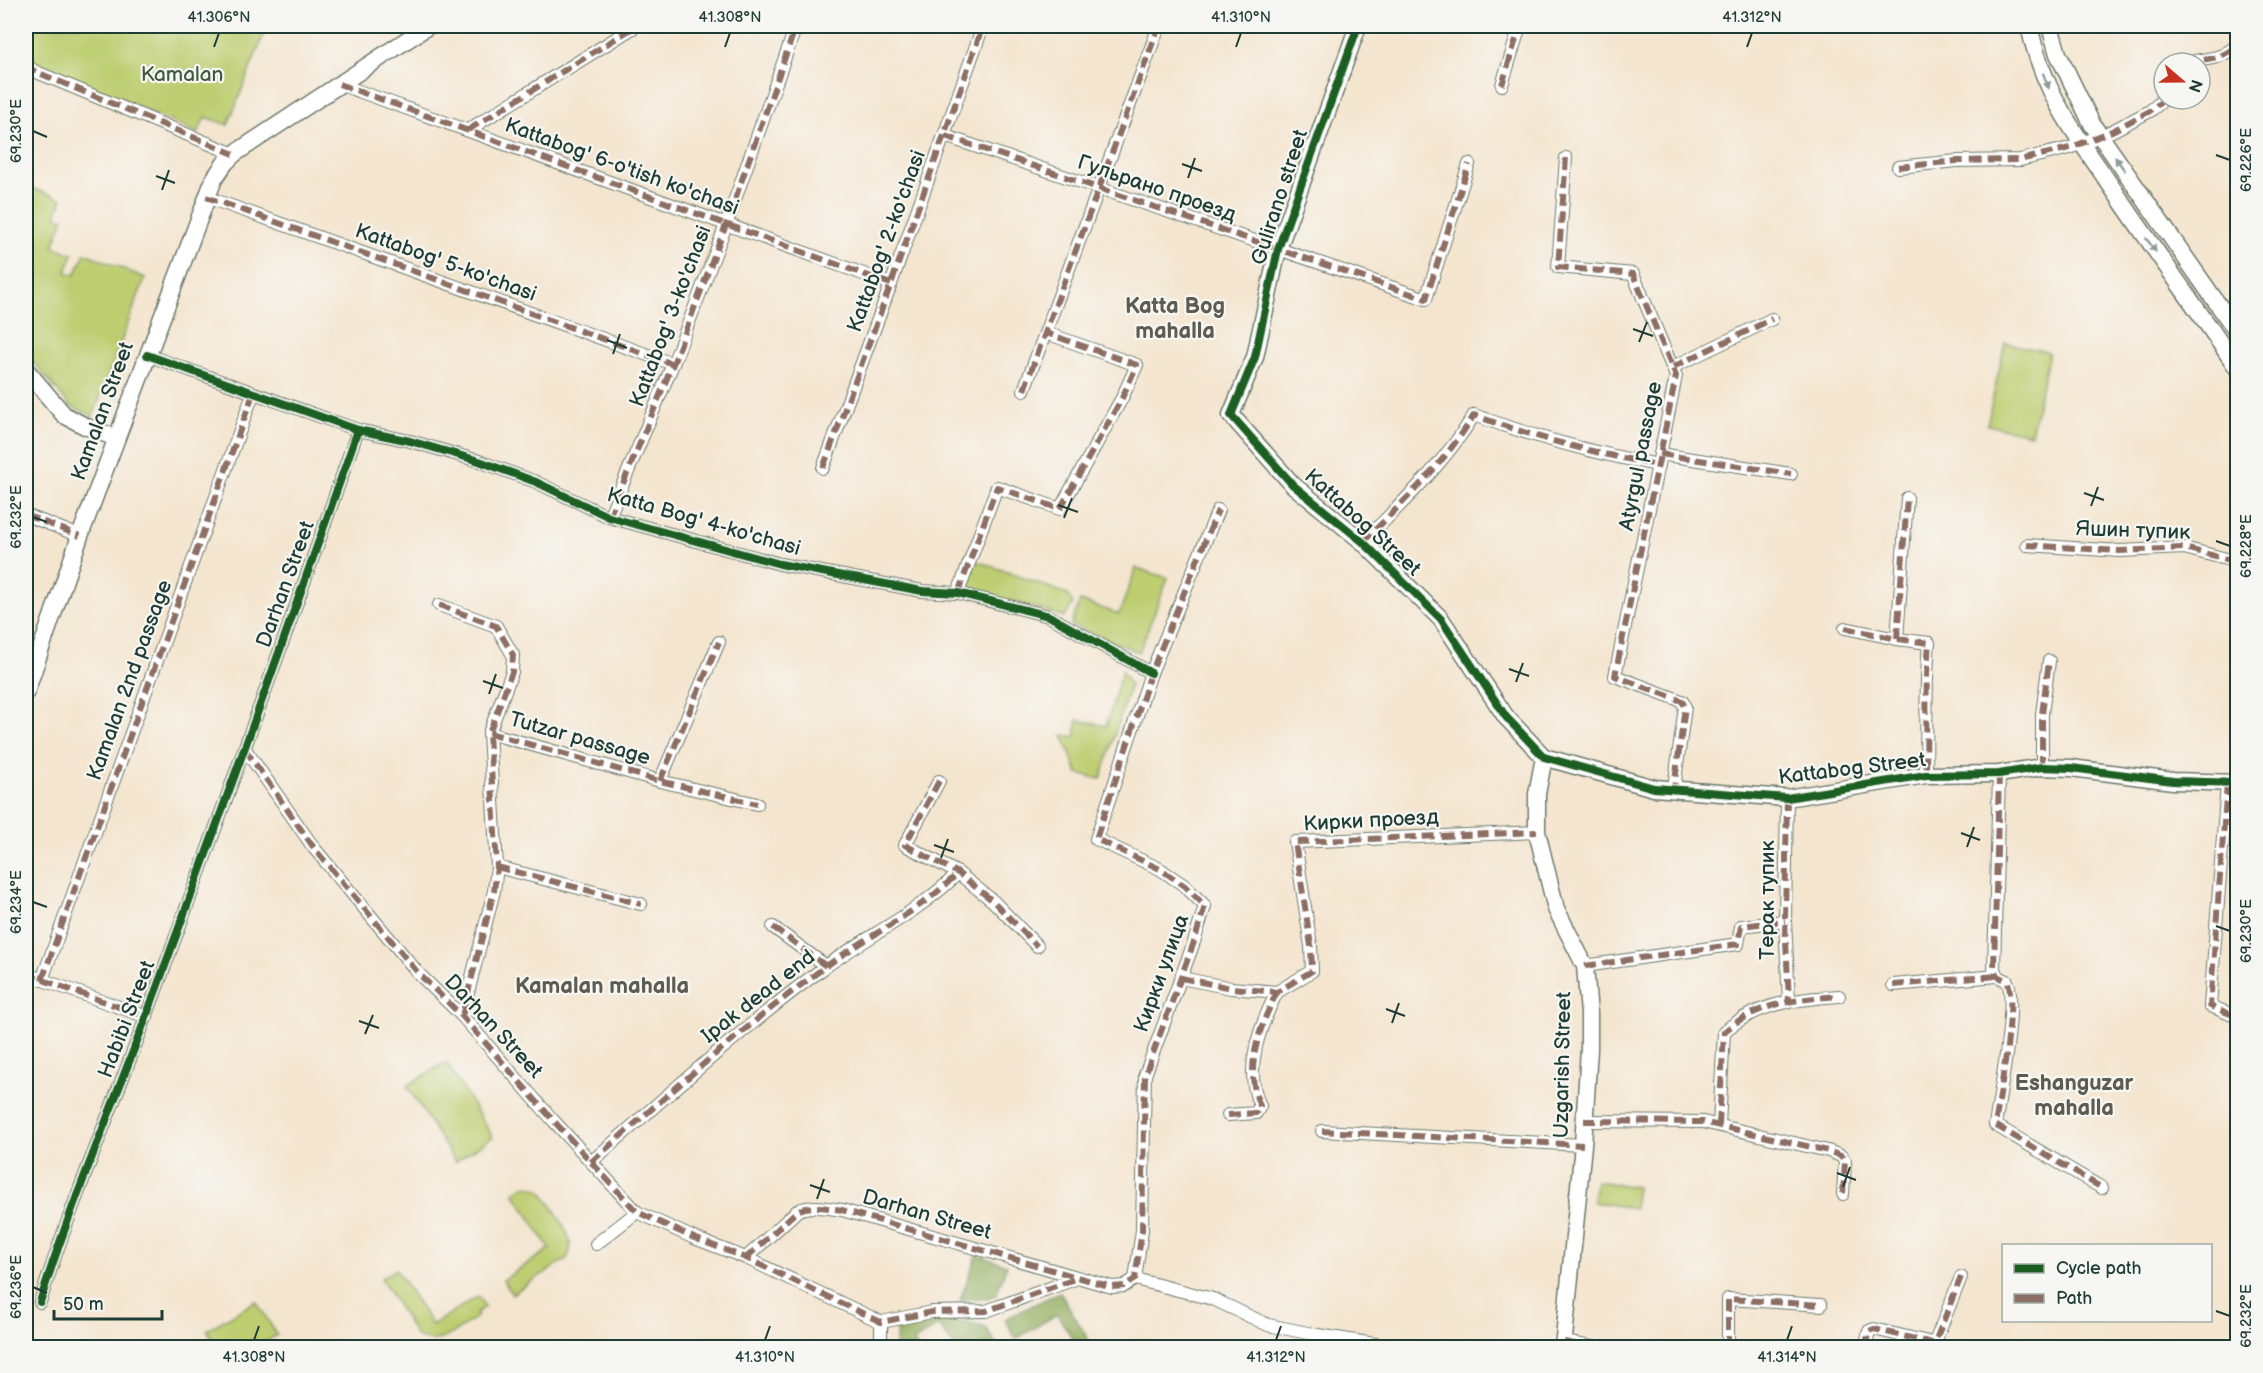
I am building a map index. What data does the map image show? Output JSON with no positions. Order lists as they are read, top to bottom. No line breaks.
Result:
{"streets":{"street":["Kattabog' 6-o'tish ko'chasi","Гульрано проезд","Gulirano street","Kattabog' 2-ko'chasi","Kattabog' 5-ko'chasi","Kattabog' 3-ko'chasi","Kamalan Street","Atyrgul passage","Katta Bog' 4-ko'chasi","Kattabog Street","Яшин тупик","Darhan Street","Kamalan 2nd passage","Tutzar passage","Кирки проезд","Терак тупик","Кирки улица","Ipak dead end","Habibi Street","Uzgarish Street"]},"crossings":[["Kattabog' 6-o'tish ko'chasi","Kattabog' 2-ko'chasi"],["Kattabog' 6-o'tish ko'chasi","Kattabog' 3-ko'chasi"],["Kattabog' 6-o'tish ko'chasi","Kamalan Street"],["Гульрано проезд","Gulirano street"],["Гульрано проезд","Kattabog' 2-ko'chasi"],["Gulirano street","Kattabog Street"],["Kattabog' 5-ko'chasi","Kattabog' 3-ko'chasi"],["Kattabog' 5-ko'chasi","Kamalan Street"],["Kattabog' 3-ko'chasi","Katta Bog' 4-ko'chasi"],["Kamalan Street","Katta Bog' 4-ko'chasi"],["Atyrgul passage","Kattabog Street"],["Katta Bog' 4-ko'chasi","Darhan Street"],["Katta Bog' 4-ko'chasi","Kamalan 2nd passage"],["Katta Bog' 4-ko'chasi","Кирки улица"],["Kattabog Street","Терак тупик"],["Kattabog Street","Uzgarish Street"],["Darhan Street","Tutzar passage"],["Darhan Street","Кирки улица"],["Darhan Street","Ipak dead end"],["Darhan Street","Habibi Street"],["Кирки проезд","Uzgarish Street"]],"districts":["Katta Bog mahalla","Kamalan mahalla","Eshanguzar mahalla"],"parks":["Kamalan"],"legend":["Cycle path","Path"],"scale_bar":"50 m","north":"right","coordinates":["41.306°N","41.308°N","41.310°N","41.312°N","69.230°E","69.226°E","69.232°E","69.228°E","69.234°E","69.236°E","41.314°N"]}
